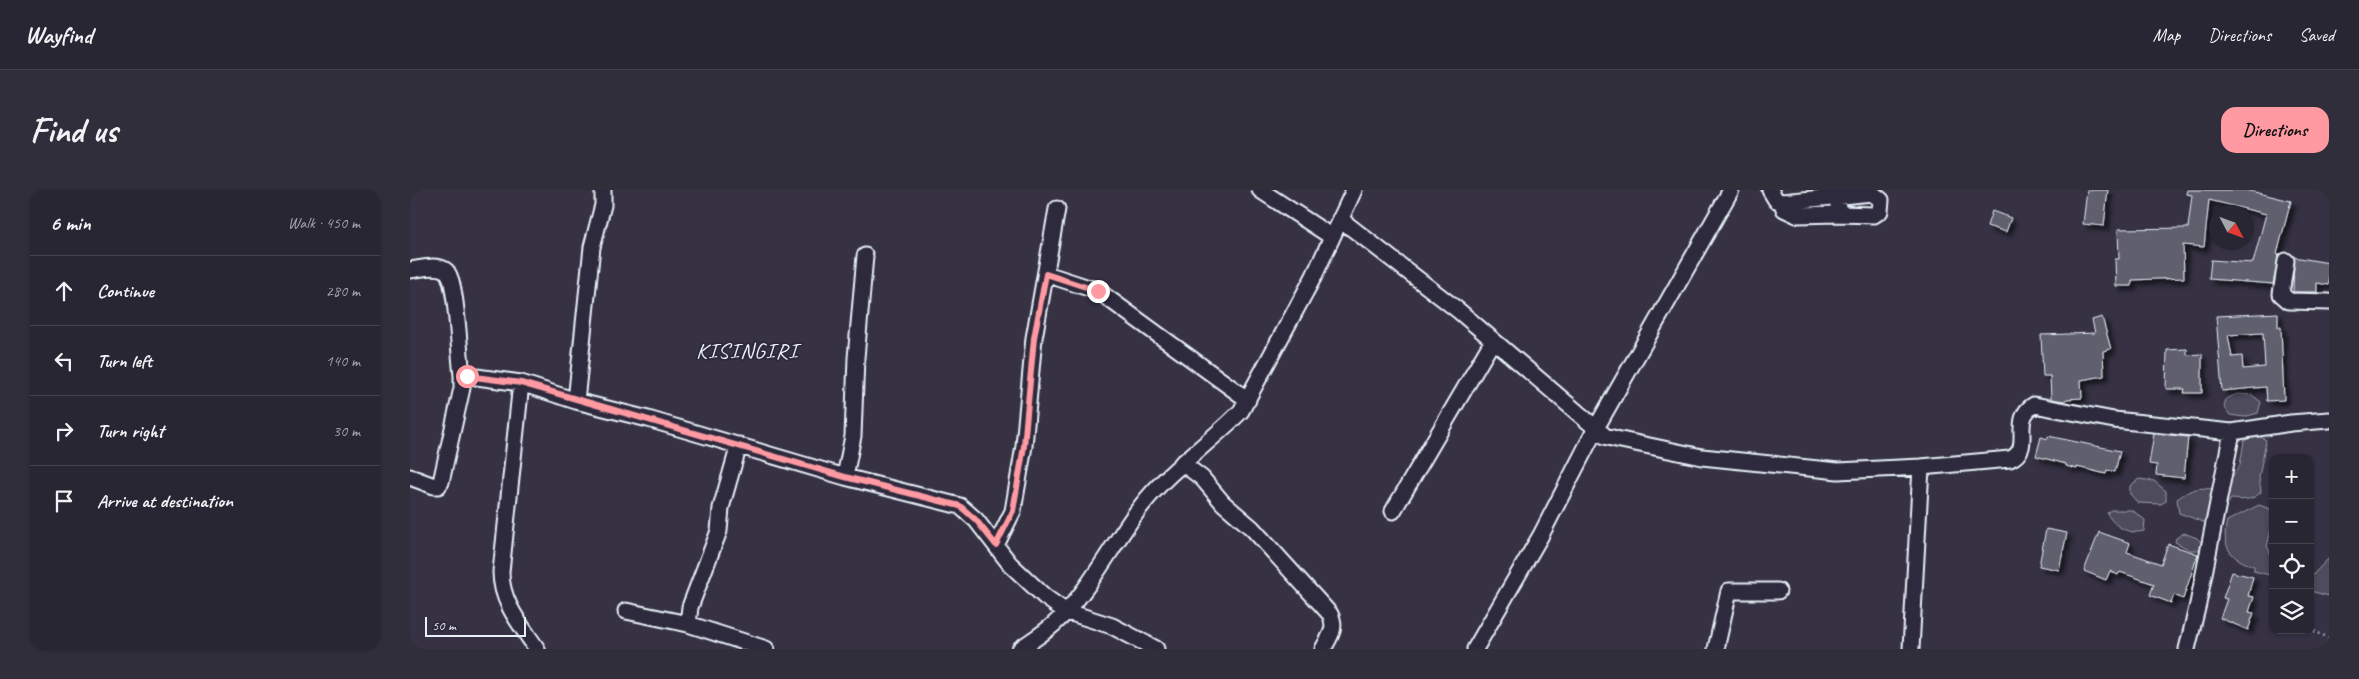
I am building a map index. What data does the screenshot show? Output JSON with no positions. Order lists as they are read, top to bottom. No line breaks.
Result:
{"districts":["KISINGIRI"],"scale_bar":"50 m","north":"bottom right","page":{"header":"Wayfind","nav":["Map","Directions","Saved"],"buttons":"Directions","title":"Find us","heading":["6 min","Walk · 450 m"],"list":[["Continue","280 m"],["Turn left","140 m"],["Turn right","30 m"],"Arrive at destination"],"map_buttons":["+","−"],"scale":"50 m"}}
